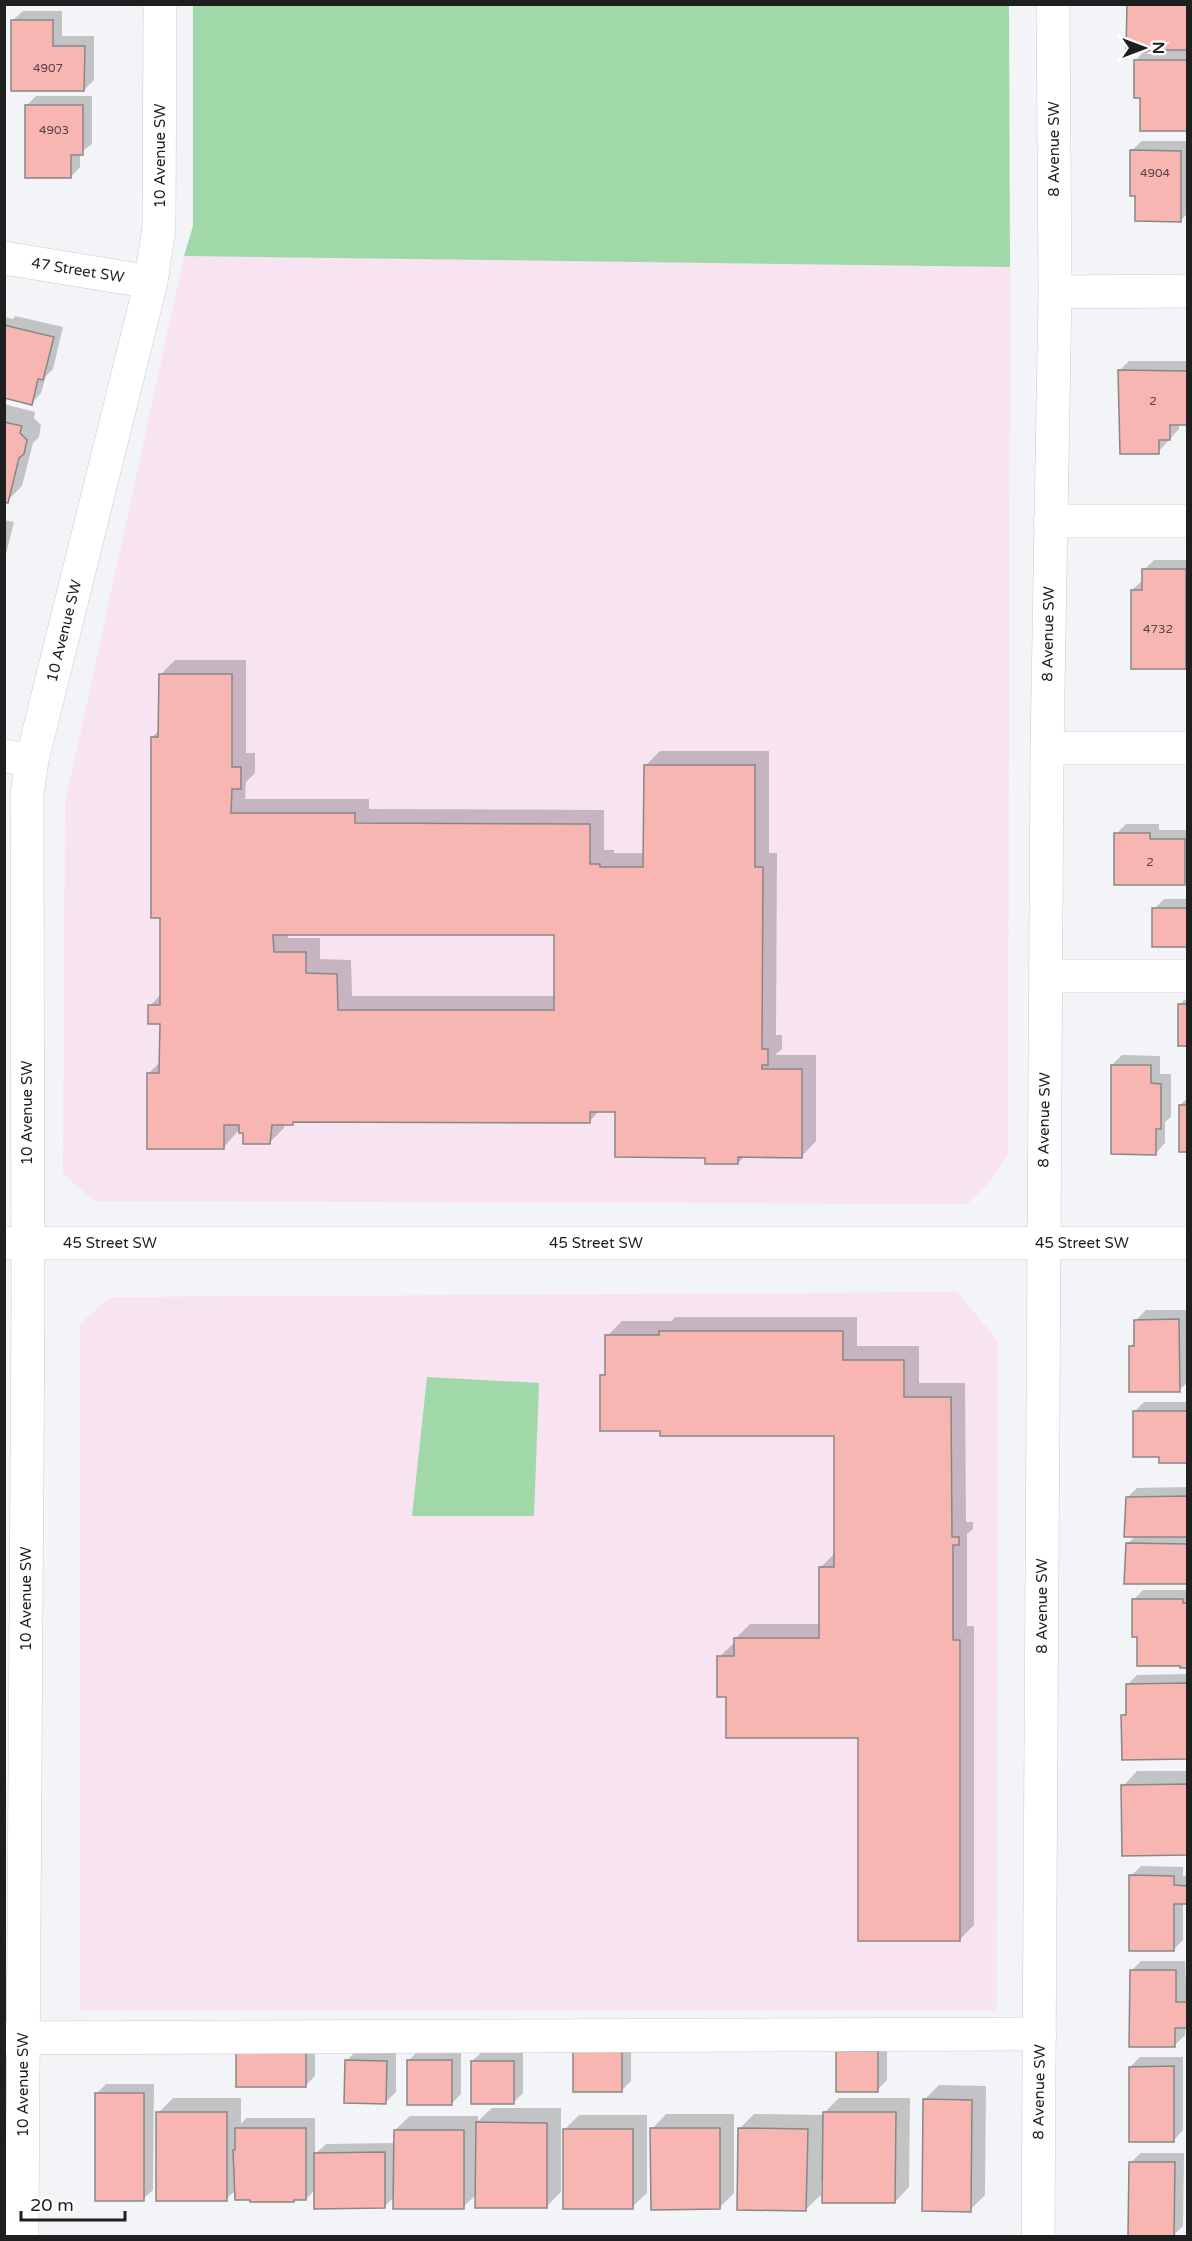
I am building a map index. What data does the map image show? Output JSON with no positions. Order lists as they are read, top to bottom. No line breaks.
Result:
{"streets":{"street":["8 Avenue SW","10 Avenue SW","47 Street SW","45 Street SW"]},"crossings":[["8 Avenue SW","45 Street SW"],["10 Avenue SW","47 Street SW"],["10 Avenue SW","45 Street SW"]],"house_numbers":["4907","4903","4904","2","4732","2"],"scale_bar":"20 m","north":"right"}
